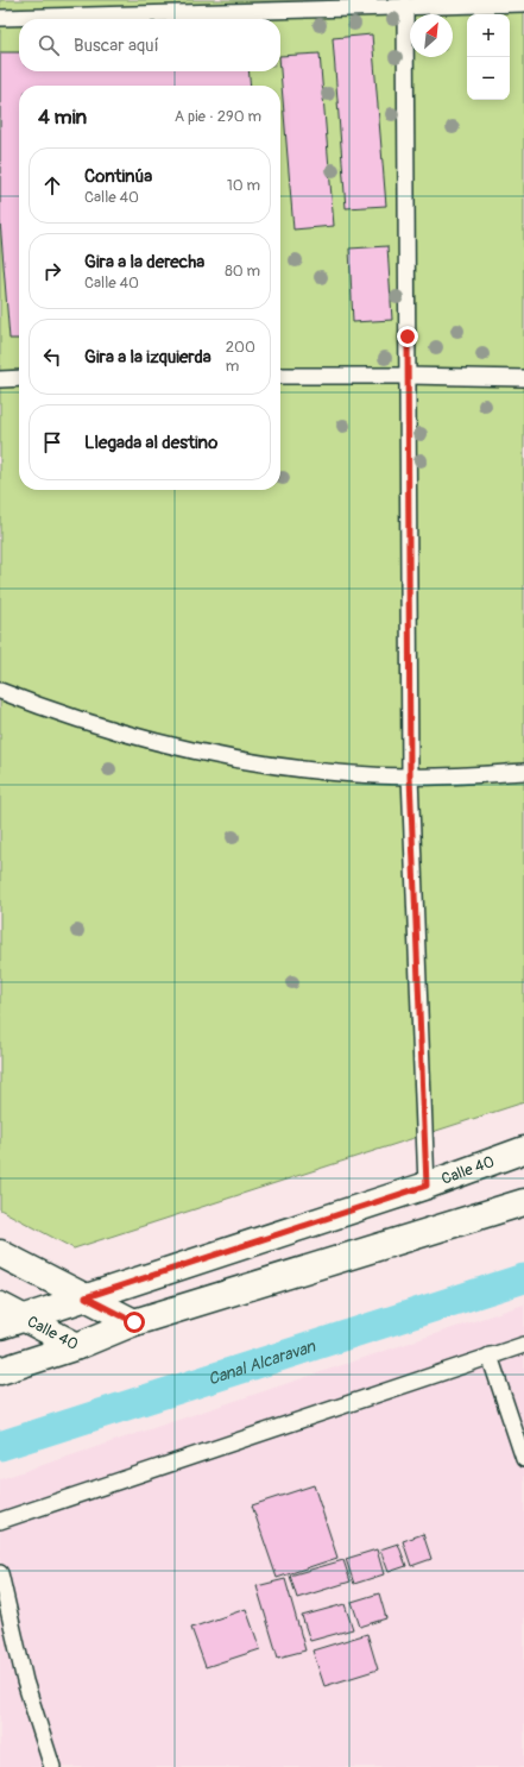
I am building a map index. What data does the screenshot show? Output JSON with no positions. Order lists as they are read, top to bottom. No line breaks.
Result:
{"streets":{"main road":["Calle 40"]},"water":["Canal Alcaravan"],"north":"top right","page":{"map_buttons":["+","−"],"search":"Buscar aquí","heading":["4 min","A pie · 290 m"],"list":[["Continúa","Calle 40","10 m"],["Gira a la derecha","Calle 40","80 m"],["Gira a la izquierda","200 m"],"Llegada al destino"]}}
